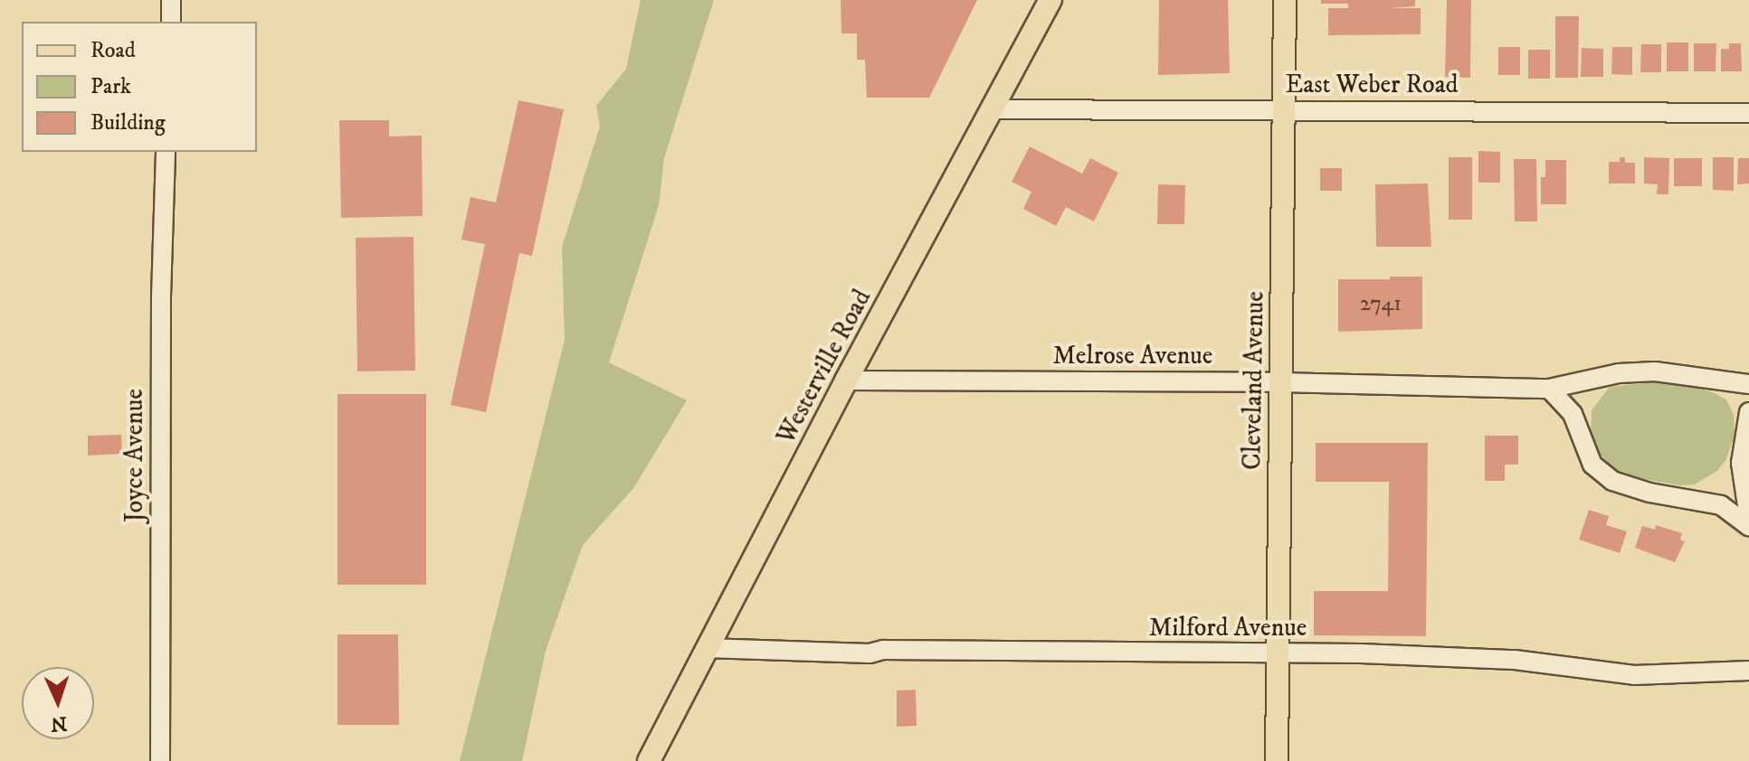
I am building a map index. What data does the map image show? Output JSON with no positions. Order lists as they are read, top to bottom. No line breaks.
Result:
{"streets":{"main road":["Westerville Road","Cleveland Avenue"],"street":["East Weber Road","Melrose Avenue","Joyce Avenue","Milford Avenue"]},"crossings":[["East Weber Road","Westerville Road"],["East Weber Road","Cleveland Avenue"],["Melrose Avenue","Westerville Road"],["Melrose Avenue","Cleveland Avenue"],["Westerville Road","Milford Avenue"],["Cleveland Avenue","Milford Avenue"]],"house_numbers":["2741"],"legend":["Road","Park","Building"],"north":"bottom"}
